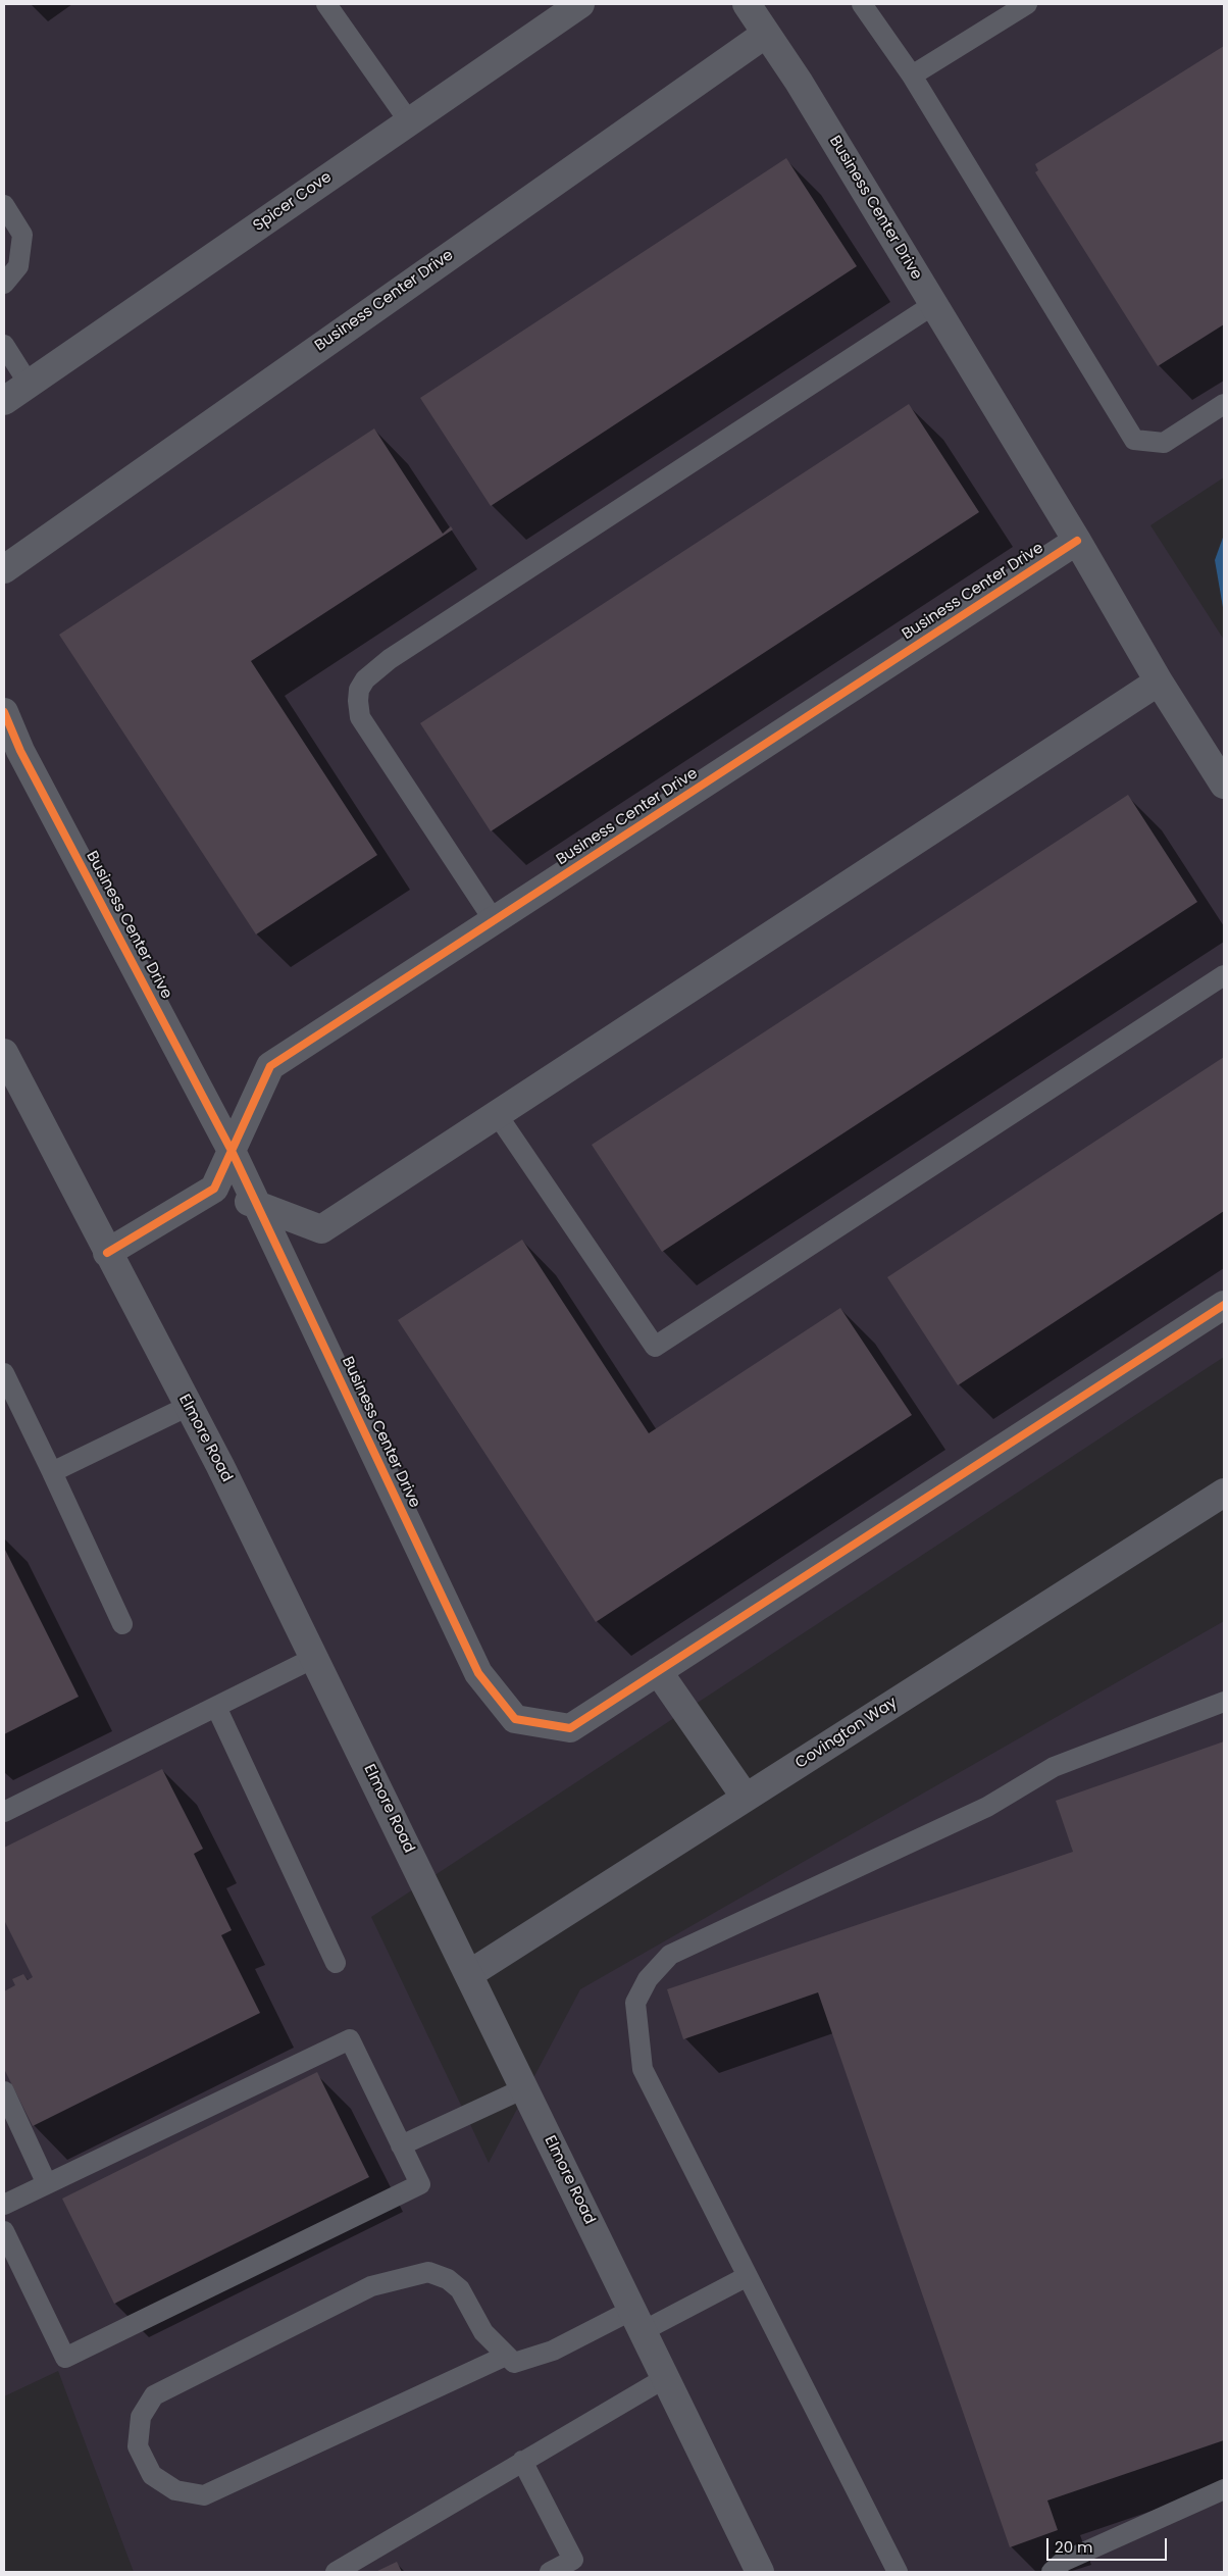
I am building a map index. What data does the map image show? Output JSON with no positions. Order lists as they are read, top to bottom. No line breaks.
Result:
{"streets":{"street":["Spicer Cove","Business Center Drive","Elmore Road","Covington Way"]},"crossings":[["Elmore Road","Covington Way"]],"scale_bar":"20 m"}
